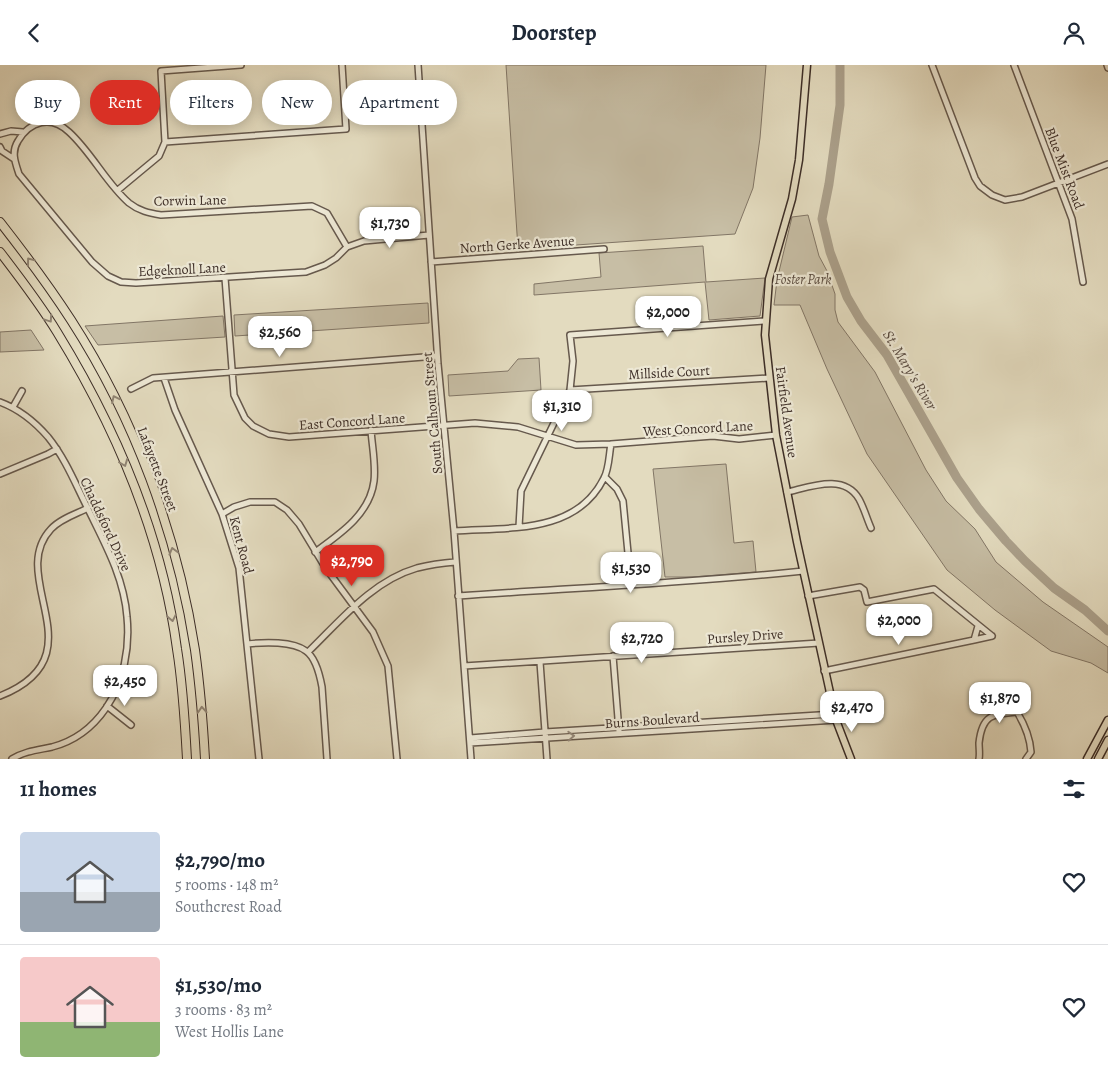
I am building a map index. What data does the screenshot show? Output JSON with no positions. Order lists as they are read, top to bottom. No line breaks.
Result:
{"streets":{"highway":["Lafayette Street"],"main road":["Fairfield Avenue"],"street":["Blue Mist Road","Corwin Lane","North Gerke Avenue","Edgeknoll Lane","Millside Court","South Calhoun Street","East Concord Lane","West Concord Lane","Chaddsford Drive","Kent Road","Pursley Drive","Burns Boulevard"]},"crossings":[["Corwin Lane","Edgeknoll Lane"],["North Gerke Avenue","South Calhoun Street"],["Edgeknoll Lane","South Calhoun Street"],["Millside Court","Fairfield Avenue"],["Fairfield Avenue","West Concord Lane"],["Fairfield Avenue","Pursley Drive"],["Fairfield Avenue","Burns Boulevard"],["South Calhoun Street","East Concord Lane"],["South Calhoun Street","West Concord Lane"],["South Calhoun Street","Pursley Drive"],["South Calhoun Street","Burns Boulevard"],["East Concord Lane","West Concord Lane"]],"water":["St. Mary's River"],"parks":["Foster Park"],"page":{"header":"Doorstep","chip":["Buy","Rent","Filters","New","Apartment"],"price":["$1,730","$2,000","$2,560","$1,310","$2,790","$1,530","$2,000","$2,720","$2,450","$1,870","$2,470"],"heading":"11 homes","list":[{"name":"$2,790/mo","note":"5 rooms · 148 m² · Southcrest Road"},{"name":"$1,530/mo","note":"3 rooms · 83 m² · West Hollis Lane"}]}}
